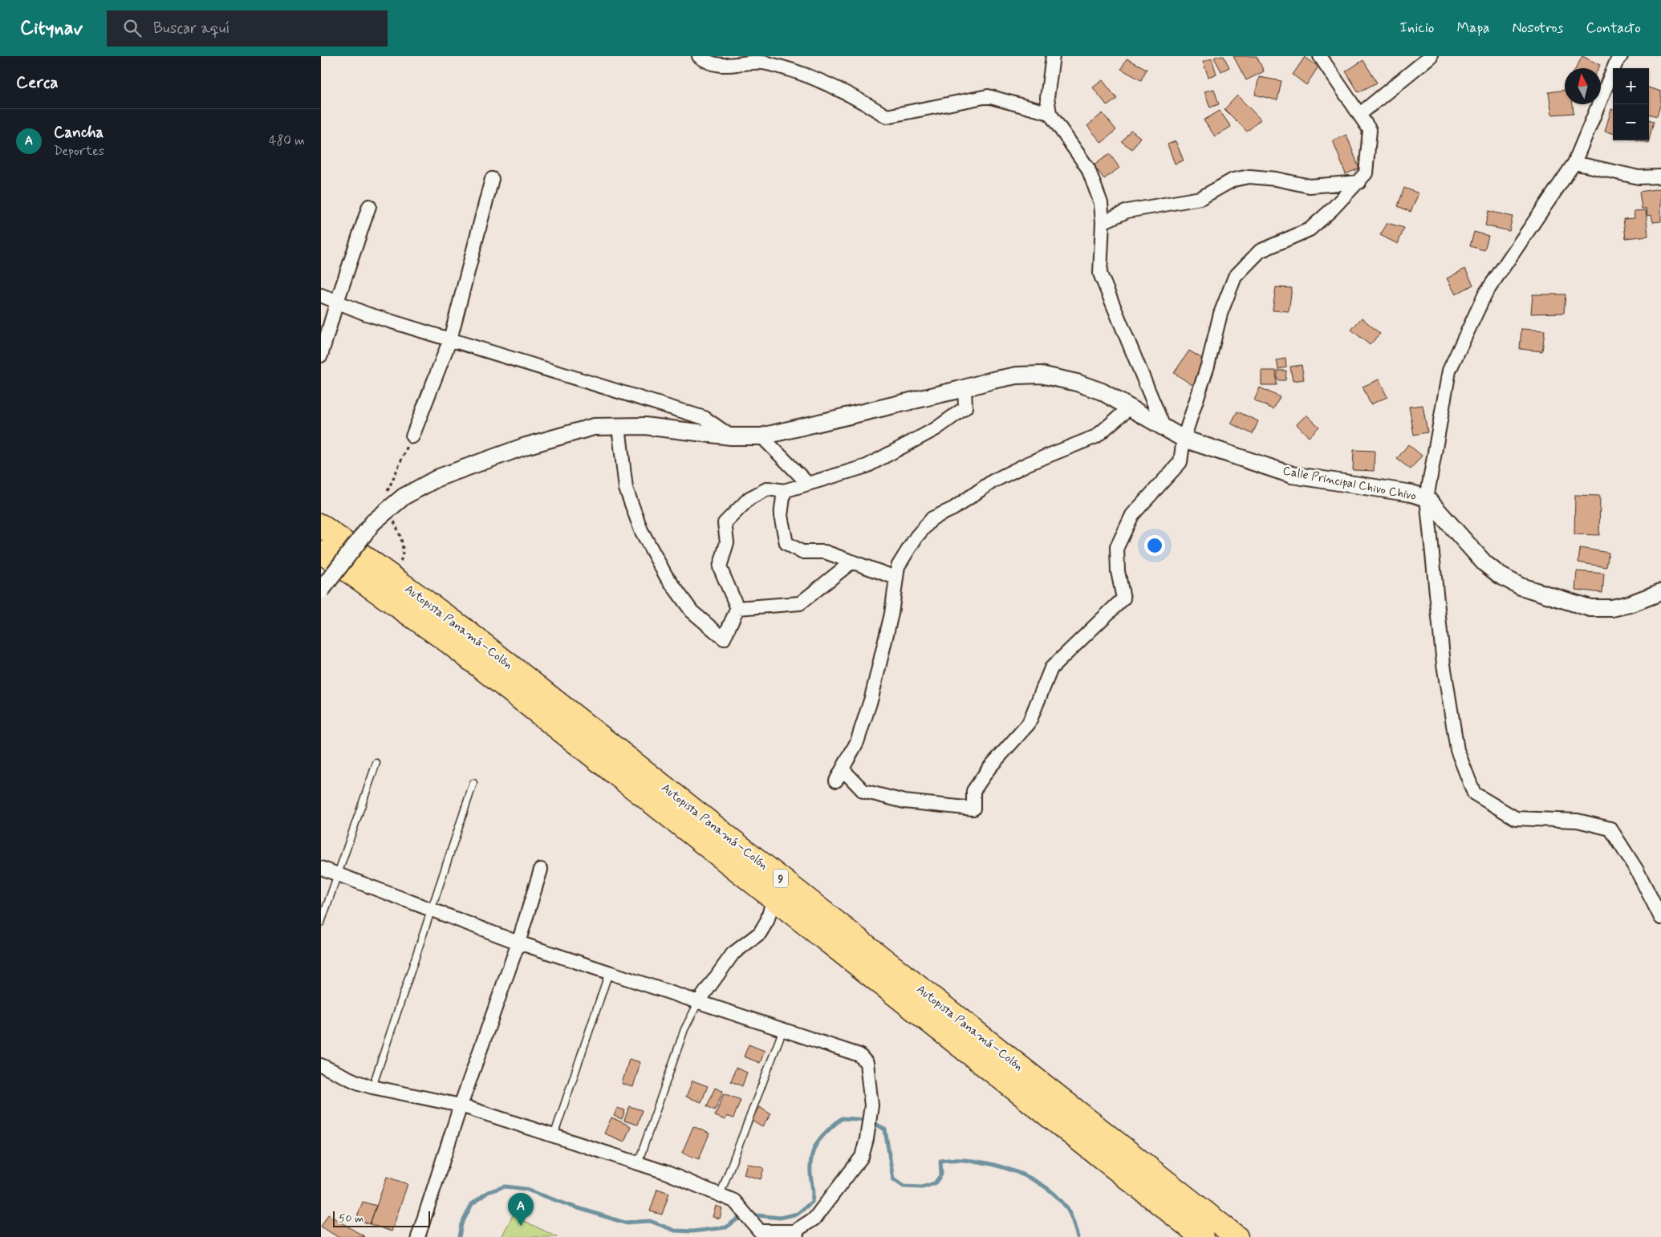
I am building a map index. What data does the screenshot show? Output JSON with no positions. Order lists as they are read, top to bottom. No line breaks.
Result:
{"streets":{"highway":["Autopista Panamá–Colón","9"],"street":["Calle Principal Chivo Chivo"]},"scale_bar":"50 m","north":"top","page":{"header":"Citynav","search":"Buscar aquí","nav":["Inicio","Mapa","Nosotros","Contacto"],"heading":"Cerca","map_buttons":["+","−"],"list":[{"mark":"A","name":"Cancha","note":"Deportes","value":"480 m"}],"pins":"A","scale":"50 m"}}
